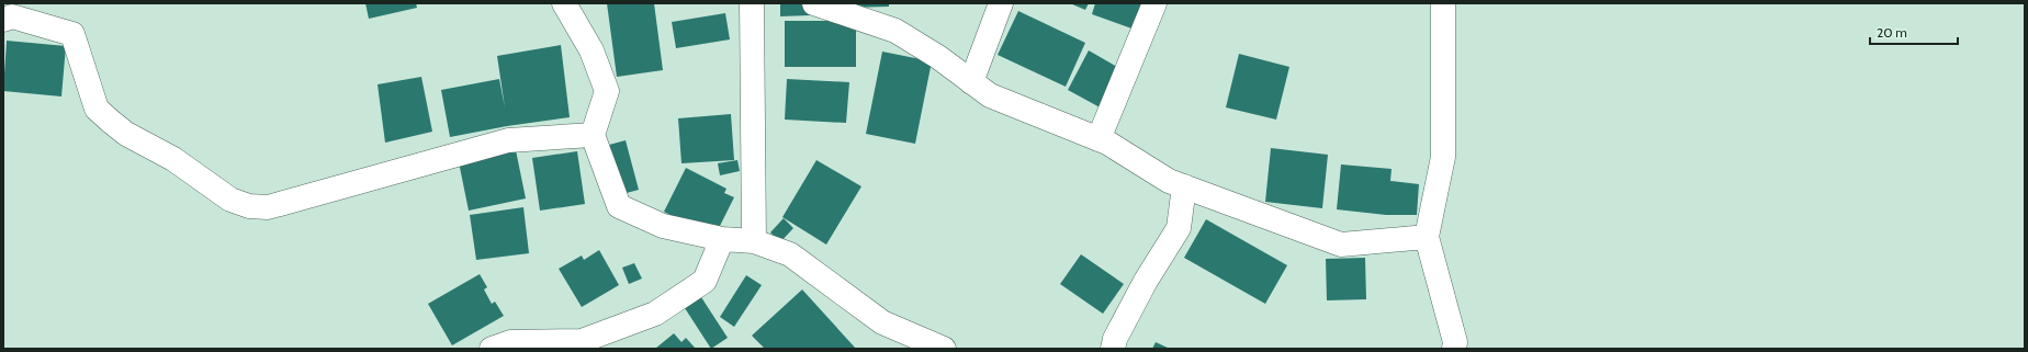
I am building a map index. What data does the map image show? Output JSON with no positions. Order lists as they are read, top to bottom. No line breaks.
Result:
{"scale_bar":"20 m"}
